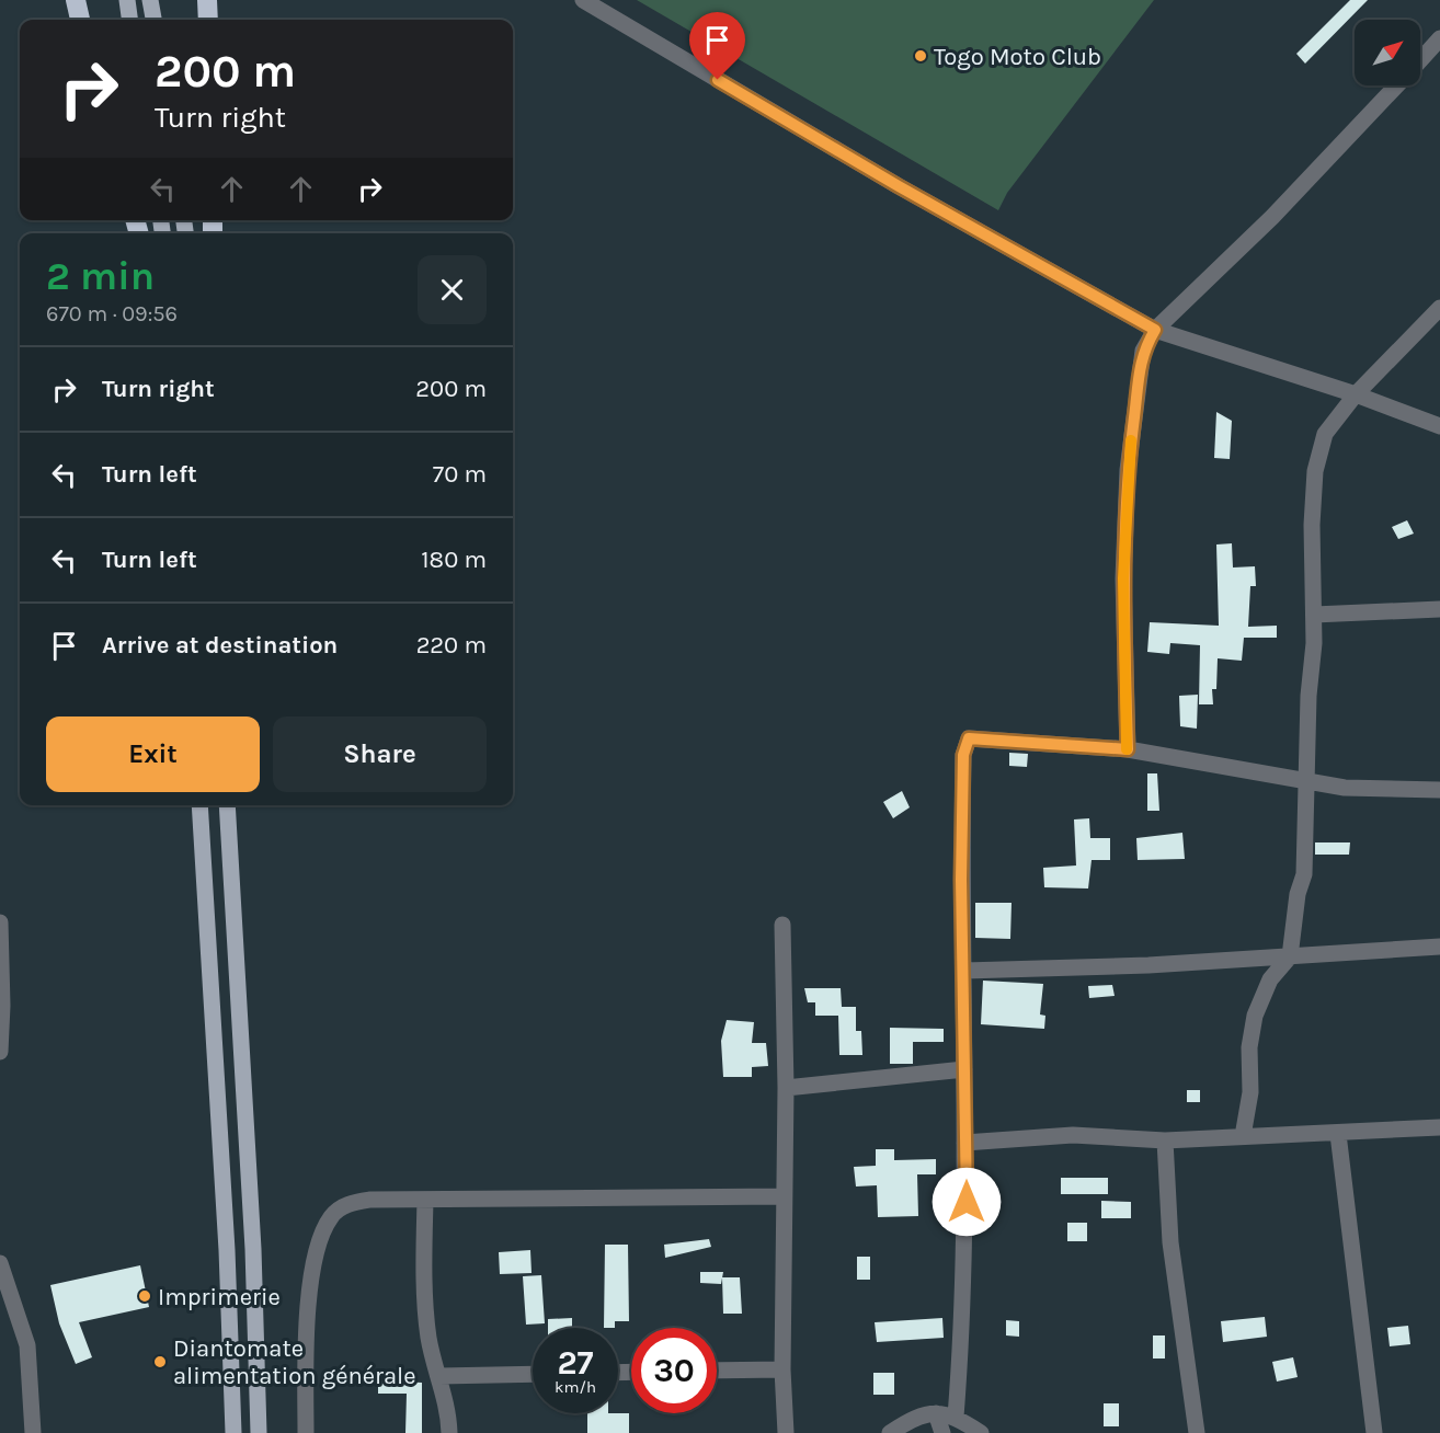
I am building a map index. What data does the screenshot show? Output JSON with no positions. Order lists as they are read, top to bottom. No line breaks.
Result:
{"places":["Togo Moto Club","Imprimerie","Diantomate alimentation générale"],"north":"top right","page":{"turn":["200 m","Turn right"],"heading":["2 min","670 m · 09:56"],"list":[{"name":"Turn right","value":"200 m"},{"name":"Turn left","value":"70 m"},{"name":"Turn left","value":"180 m"},{"name":"Arrive at destination","value":"220 m"}],"buttons":["Exit","Share"],"speed":"27 km/h","limit":"30"}}
